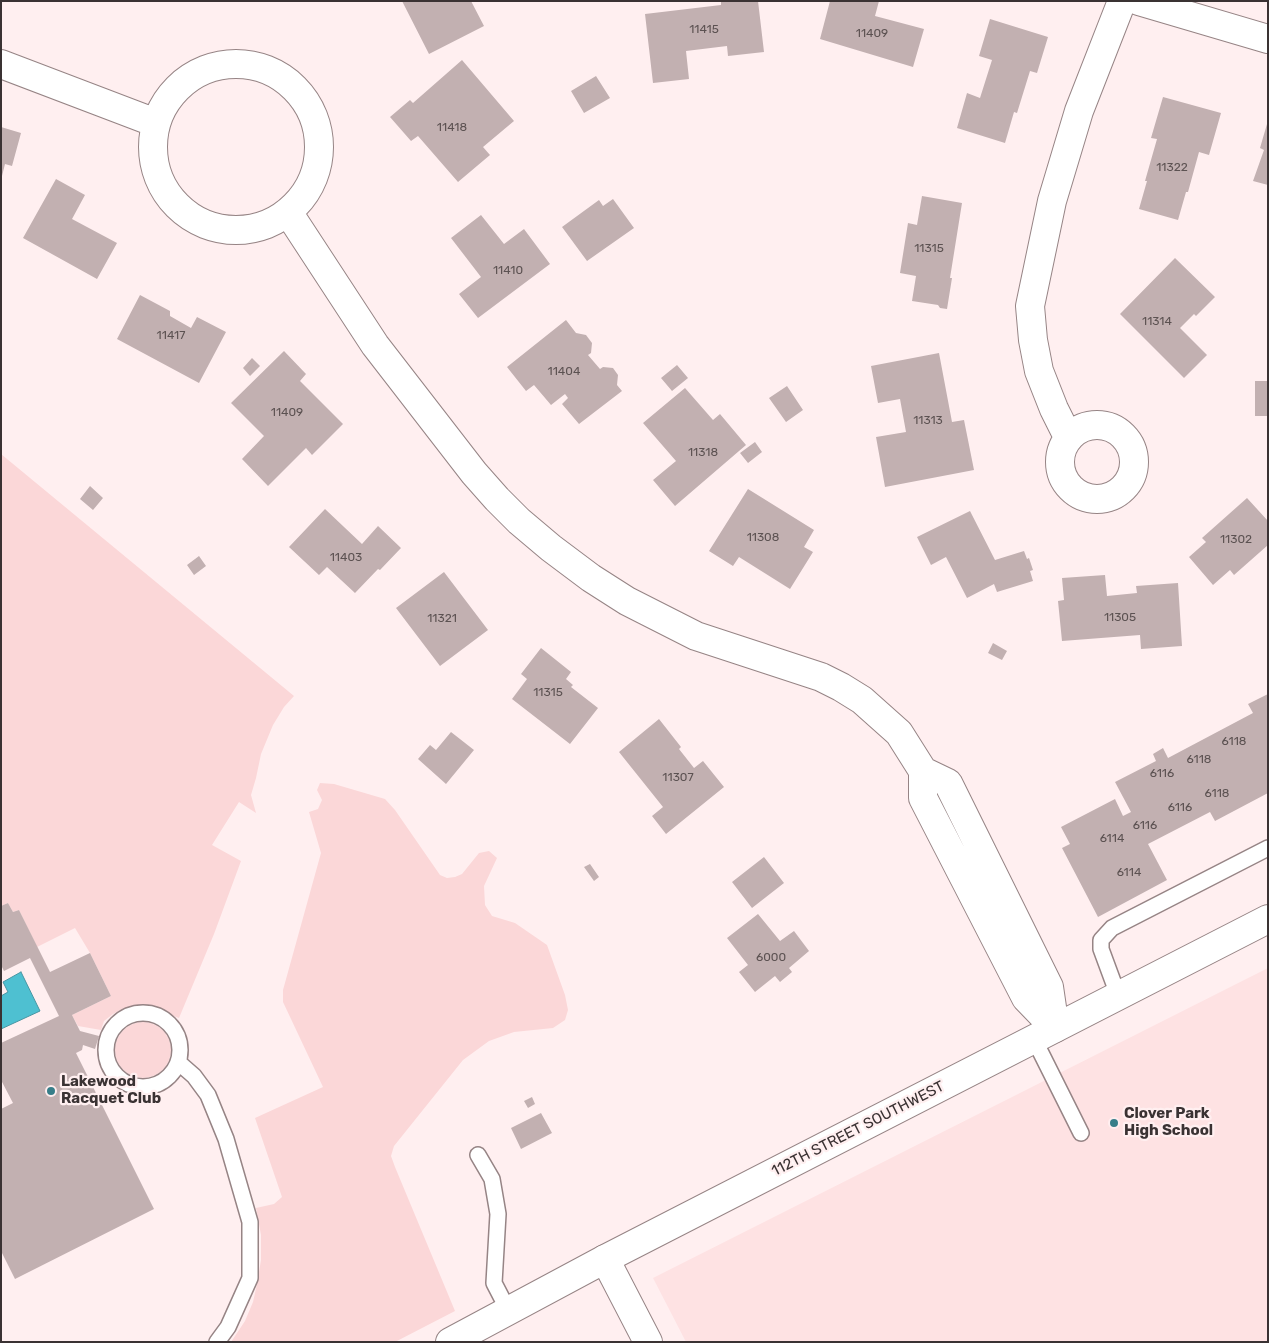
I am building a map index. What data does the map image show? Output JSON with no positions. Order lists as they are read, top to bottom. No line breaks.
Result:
{"streets":{"street":["112TH STREET SOUTHWEST"]},"places":["Lakewood Racquet Club","Clover Park High School"],"house_numbers":["11415","11409","11418","11322","11315","11410","11314","11417","11404","11409","11313","11318","11308","11302","11403","11305","11321","11315","6118","6118","6116","11307","6118","6116","6116","6114","6114","6000"]}
